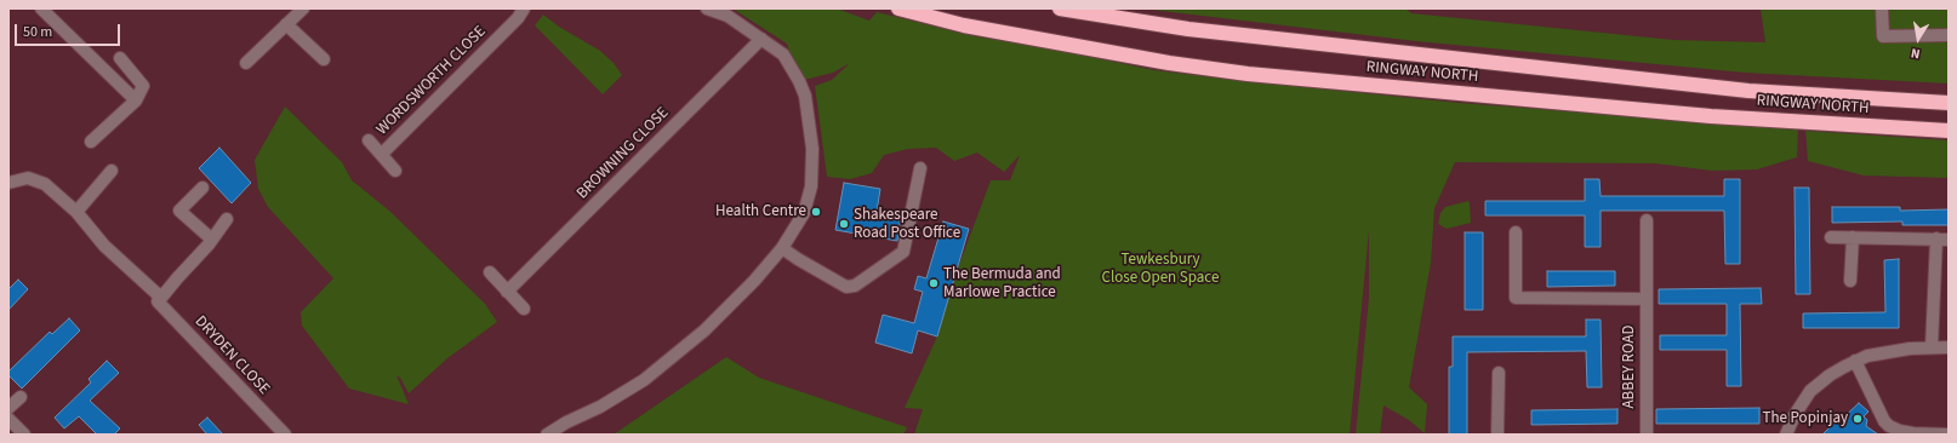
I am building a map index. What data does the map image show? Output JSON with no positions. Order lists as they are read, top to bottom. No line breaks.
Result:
{"streets":{"highway":["RINGWAY NORTH"],"street":["WORDSWORTH CLOSE","BROWNING CLOSE","DRYDEN CLOSE","ABBEY ROAD"]},"parks":["Tewkesbury Close Open Space"],"places":["Health Centre","Shakespeare Road Post Office","The Bermuda and Marlowe Practice","The Popinjay"],"scale_bar":"50 m","north":"bottom"}
